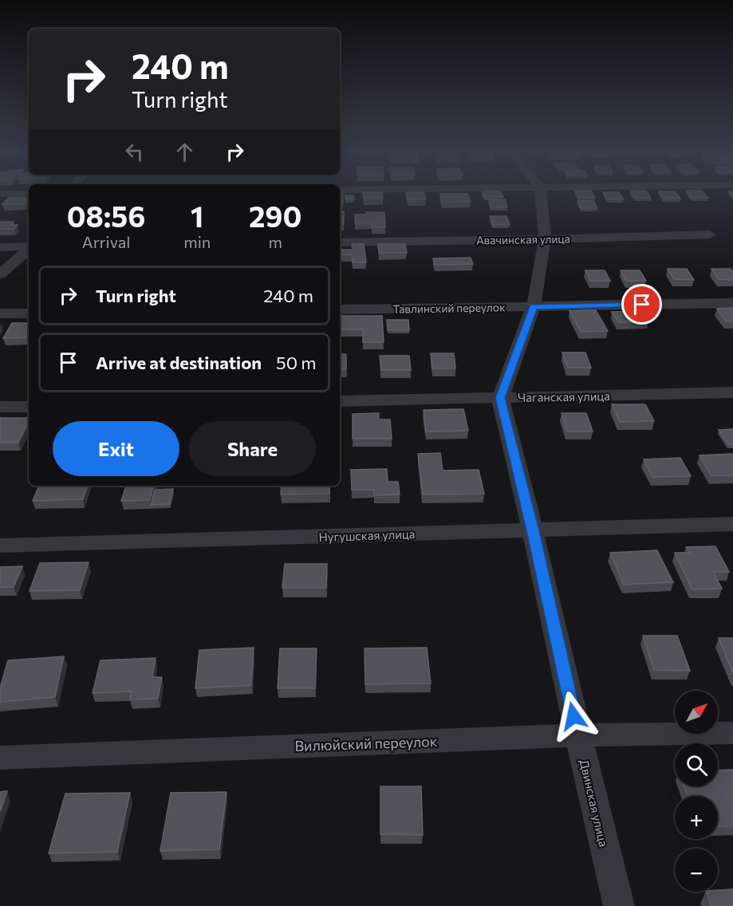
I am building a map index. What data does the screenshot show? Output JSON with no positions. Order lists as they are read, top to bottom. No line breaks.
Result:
{"streets":{"street":["Авачинская улица","Тавлинский переулок","Чаганская улица","Нугушская улица","Вилюйский переулок","Двинская улица"]},"crossings":[["Чаганская улица","Двинская улица"],["Нугушская улица","Двинская улица"],["Вилюйский переулок","Двинская улица"]],"north":"top right","page":{"turn":["240 m","Turn right"],"eta":["08:56","Arrival","1","min","290","m"],"list":[{"name":"Turn right","value":"240 m"},{"name":"Arrive at destination","value":"50 m"}],"buttons":["Exit","Share"],"map_buttons":["+","−"]}}
